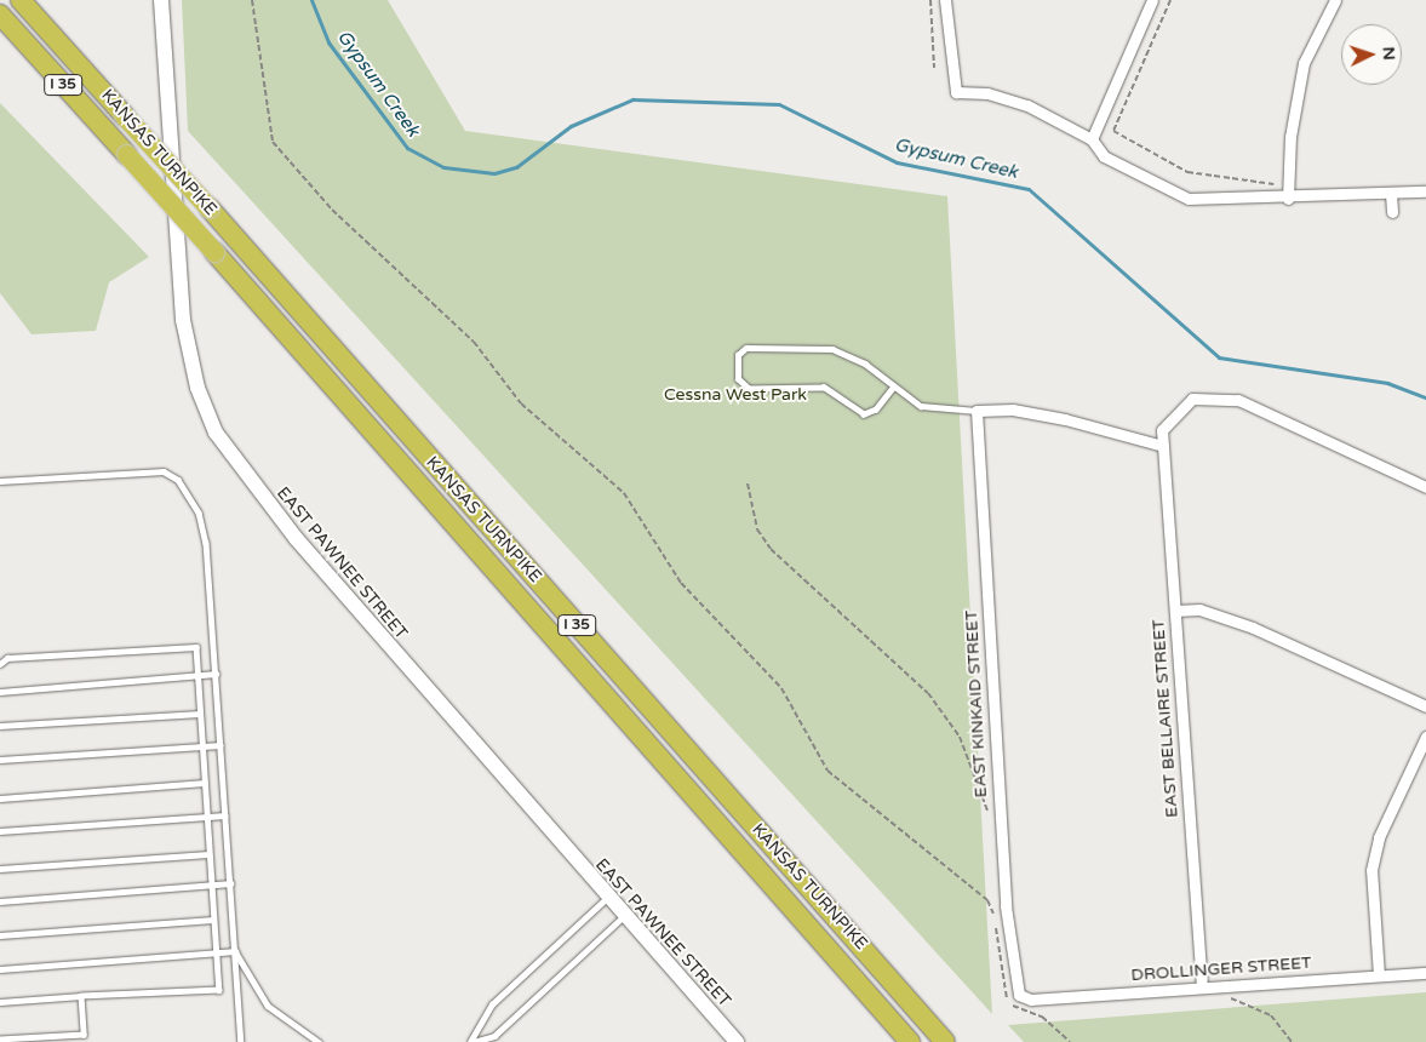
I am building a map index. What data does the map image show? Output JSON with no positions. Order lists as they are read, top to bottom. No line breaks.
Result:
{"streets":{"highway":["I 35","KANSAS TURNPIKE"],"main road":["EAST PAWNEE STREET"],"street":["EAST KINKAID STREET","EAST BELLAIRE STREET","DROLLINGER STREET"]},"crossings":[["EAST KINKAID STREET","DROLLINGER STREET"],["EAST BELLAIRE STREET","DROLLINGER STREET"]],"water":["Gypsum Creek"],"parks":["Cessna West Park"],"north":"right"}
